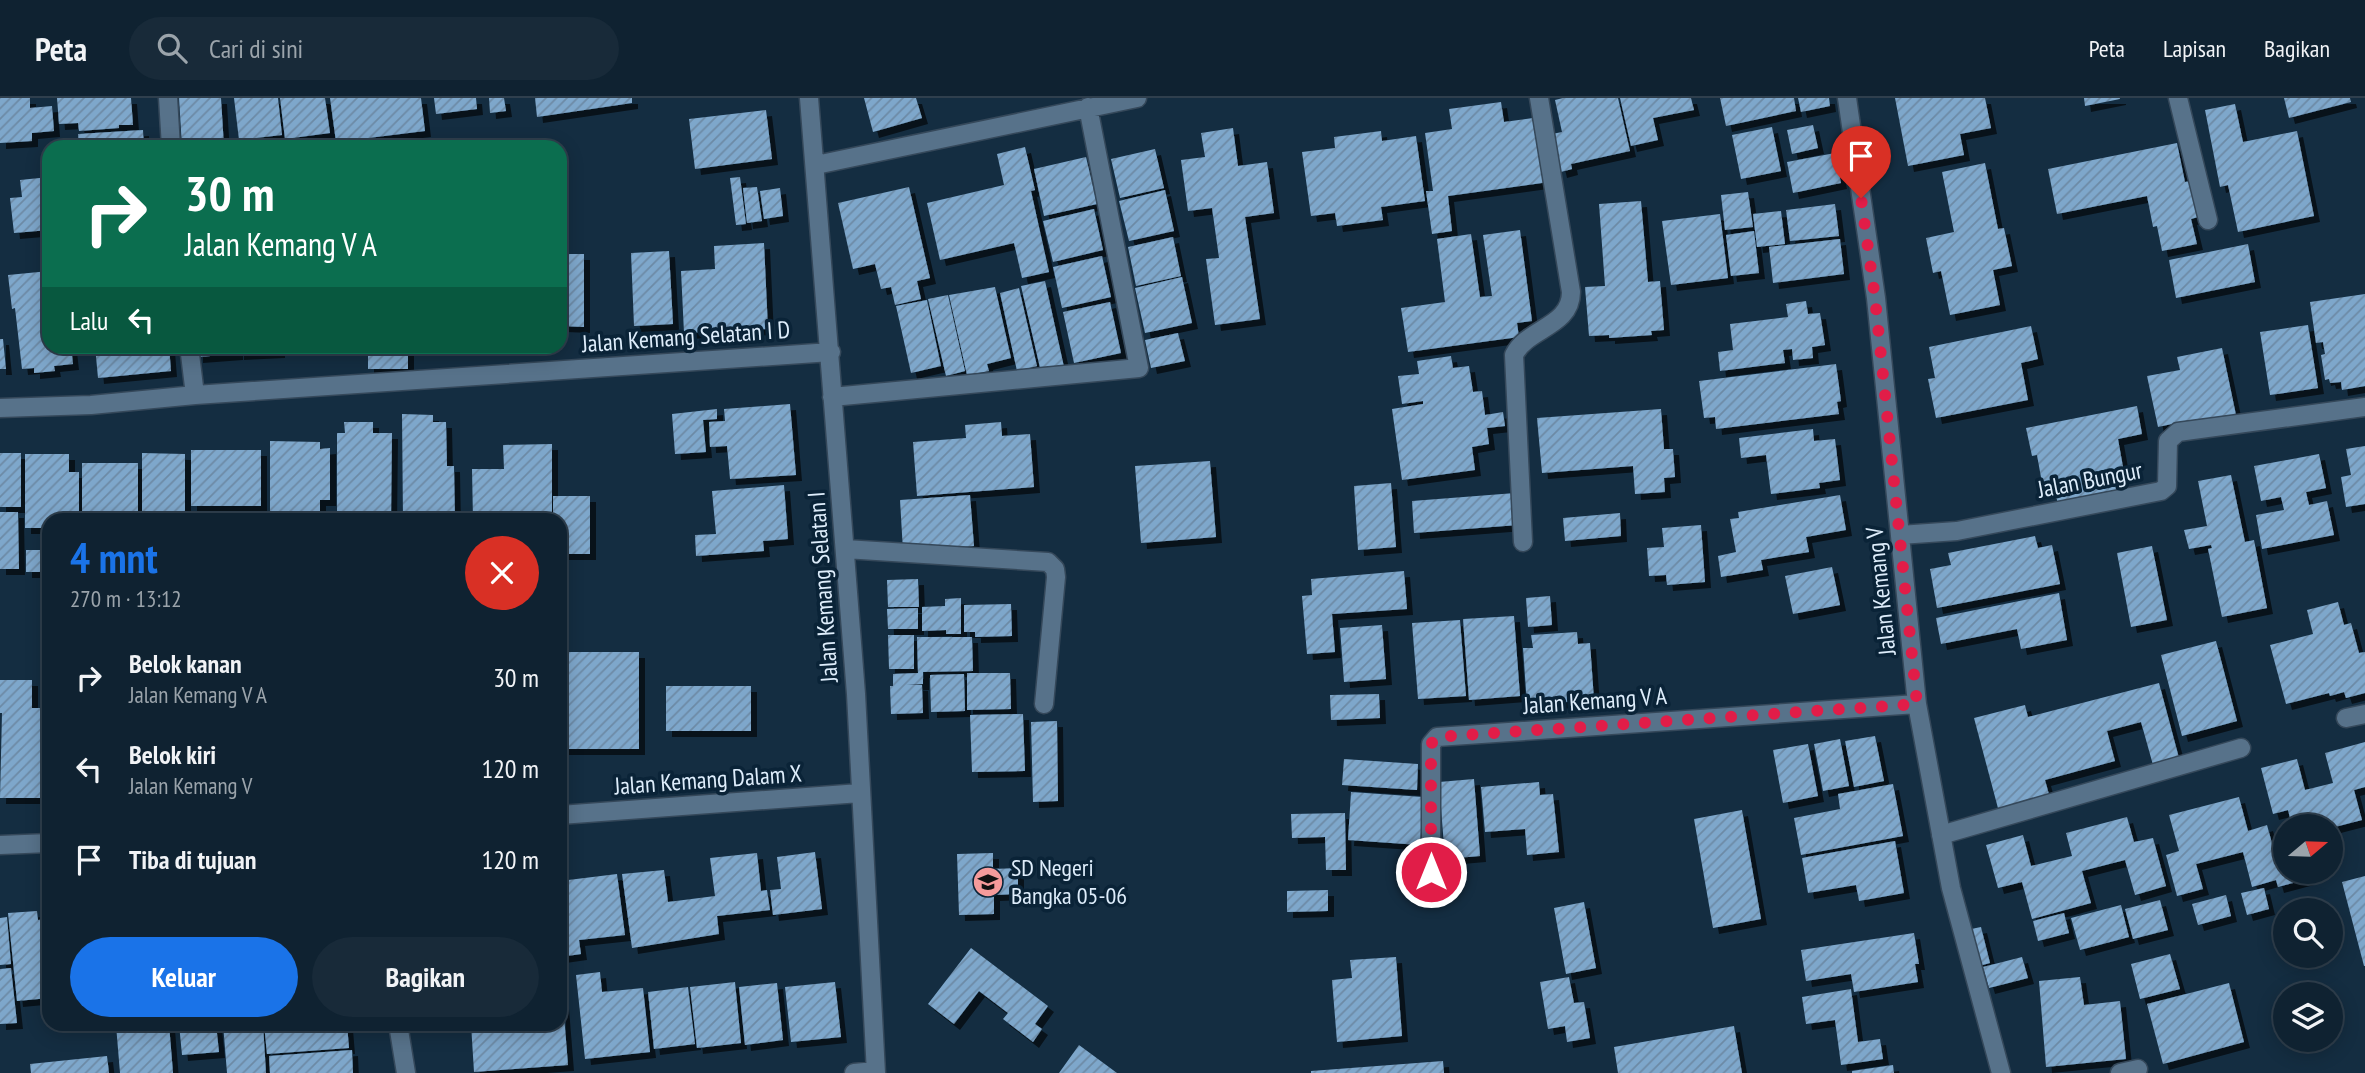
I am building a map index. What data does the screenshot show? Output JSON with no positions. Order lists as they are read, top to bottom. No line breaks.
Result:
{"streets":{"street":["Jalan Kemang Selatan I D","Jalan Bungur","Jalan Kemang Selatan I","Jalan Kemang V","Jalan Kemang V A","Jalan Kemang Dalam X"]},"crossings":[["Jalan Kemang Selatan I D","Jalan Kemang Selatan I"],["Jalan Bungur","Jalan Kemang V"],["Jalan Kemang Selatan I","Jalan Kemang Dalam X"],["Jalan Kemang V","Jalan Kemang V A"]],"places":{"school or university":["SD Negeri Bangka 05-06"]},"north":"right","page":{"header":"Peta","search":"Cari di sini","nav":["Peta","Lapisan","Bagikan"],"turn":["30 m","Jalan Kemang V A"],"then":"Lalu","heading":["4 mnt","270 m · 13:12"],"list":[{"name":"Belok kanan","note":"Jalan Kemang V A","value":"30 m"},{"name":"Belok kiri","note":"Jalan Kemang V","value":"120 m"},{"name":"Tiba di tujuan","value":"120 m"}],"buttons":["Keluar","Bagikan"]}}
